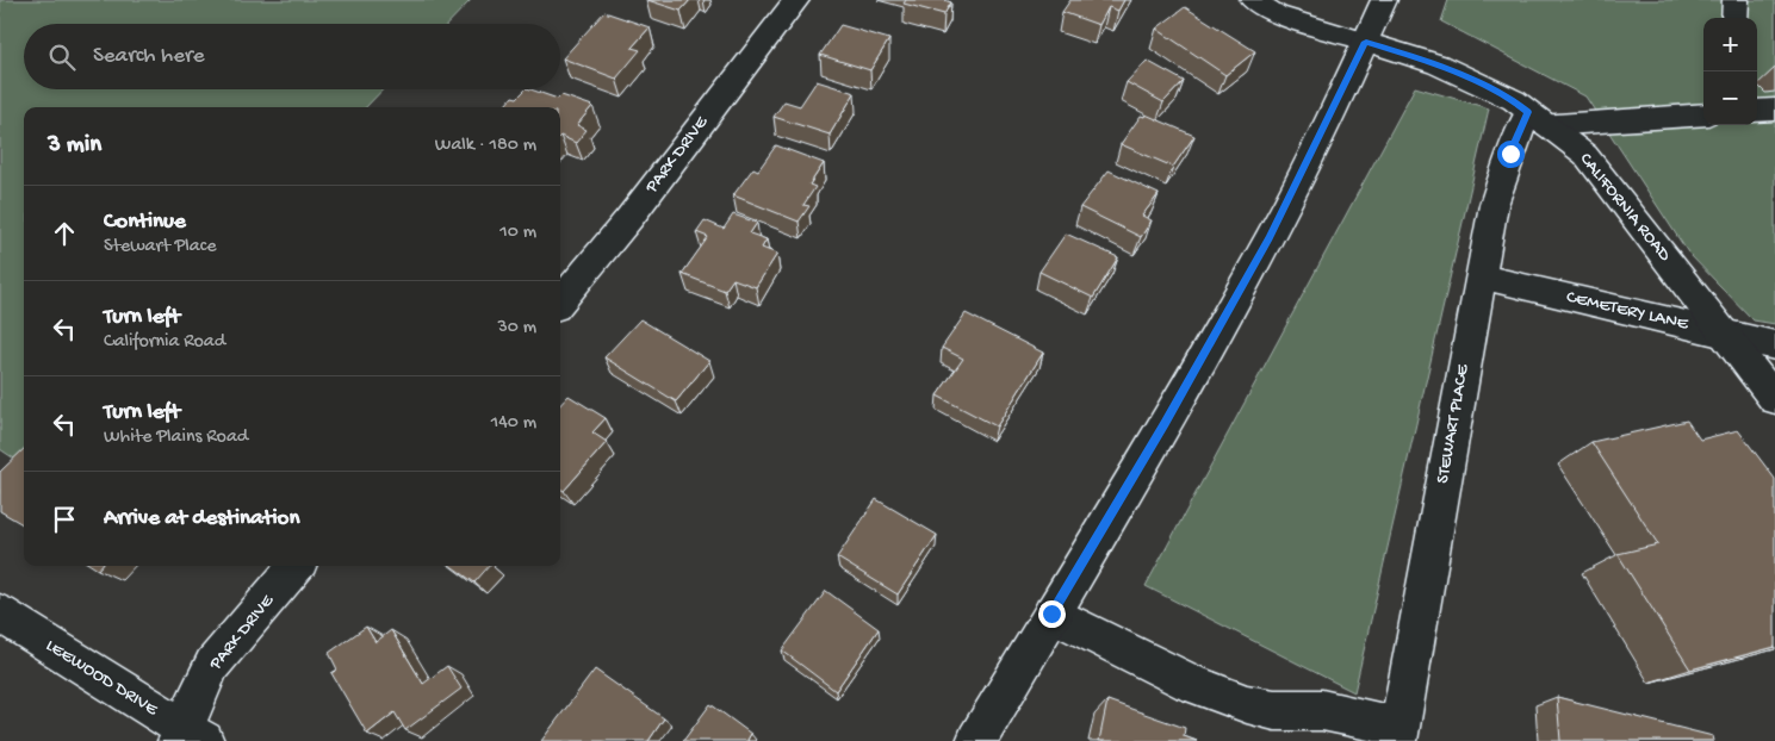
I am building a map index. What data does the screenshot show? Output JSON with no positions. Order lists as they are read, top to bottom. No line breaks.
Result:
{"streets":{"street":["PARK DRIVE","CALIFORNIA ROAD","CEMETERY LANE","STEWART PLACE","LEEWOOD DRIVE"]},"crossings":[["PARK DRIVE","LEEWOOD DRIVE"],["CALIFORNIA ROAD","CEMETERY LANE"],["CALIFORNIA ROAD","STEWART PLACE"],["CEMETERY LANE","STEWART PLACE"]],"page":{"map_buttons":["+","−"],"search":"Search here","heading":["3 min","Walk · 180 m"],"list":[["Continue","Stewart Place","10 m"],["Turn left","California Road","30 m"],["Turn left","White Plains Road","140 m"],"Arrive at destination"]}}
